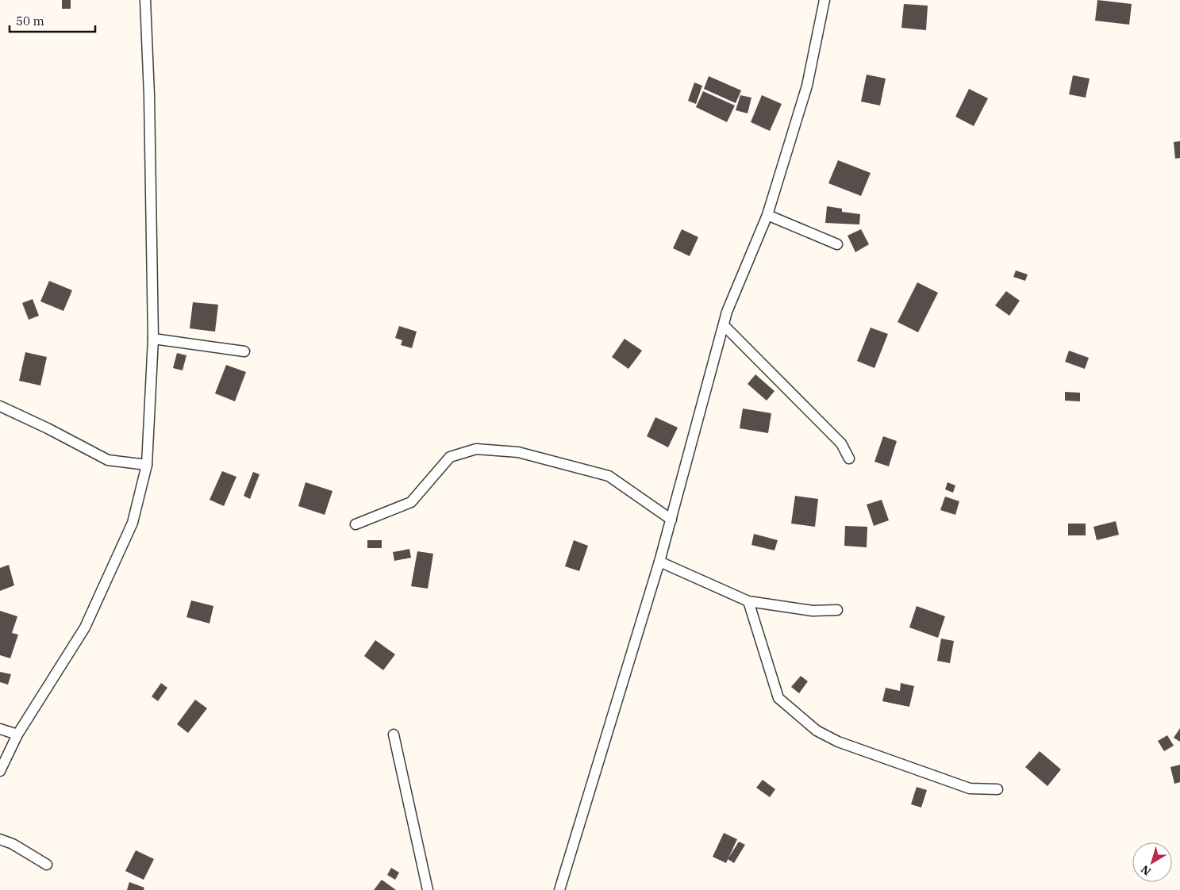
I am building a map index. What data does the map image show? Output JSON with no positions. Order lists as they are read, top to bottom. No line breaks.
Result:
{"scale_bar":"50 m","north":"bottom left"}
